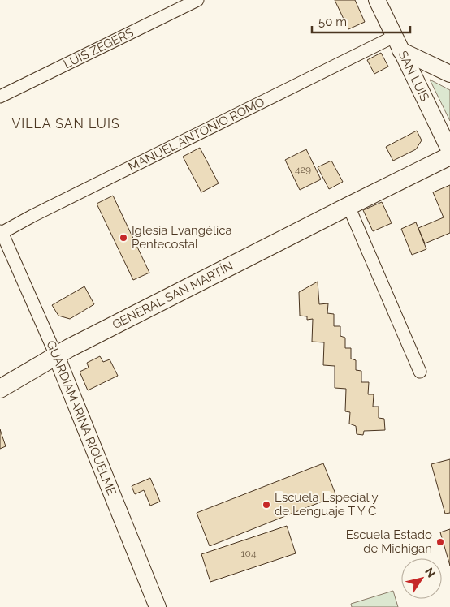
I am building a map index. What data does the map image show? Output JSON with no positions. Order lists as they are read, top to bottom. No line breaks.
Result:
{"streets":{"main road":["GENERAL SAN MARTÍN"],"street":["LUIS ZEGERS","SAN LUIS","MANUEL ANTONIO ROMO","GUARDIAMARINA RIQUELME"]},"crossings":[["SAN LUIS","MANUEL ANTONIO ROMO"],["MANUEL ANTONIO ROMO","GUARDIAMARINA RIQUELME"],["GENERAL SAN MARTÍN","GUARDIAMARINA RIQUELME"]],"districts":["VILLA SAN LUIS"],"places":["Iglesia Evangélica Pentecostal","Escuela Especial y de Lenguaje T Y C","Escuela Estado de Michigan"],"house_numbers":["429","104"],"scale_bar":"50 m","north":"top right"}
